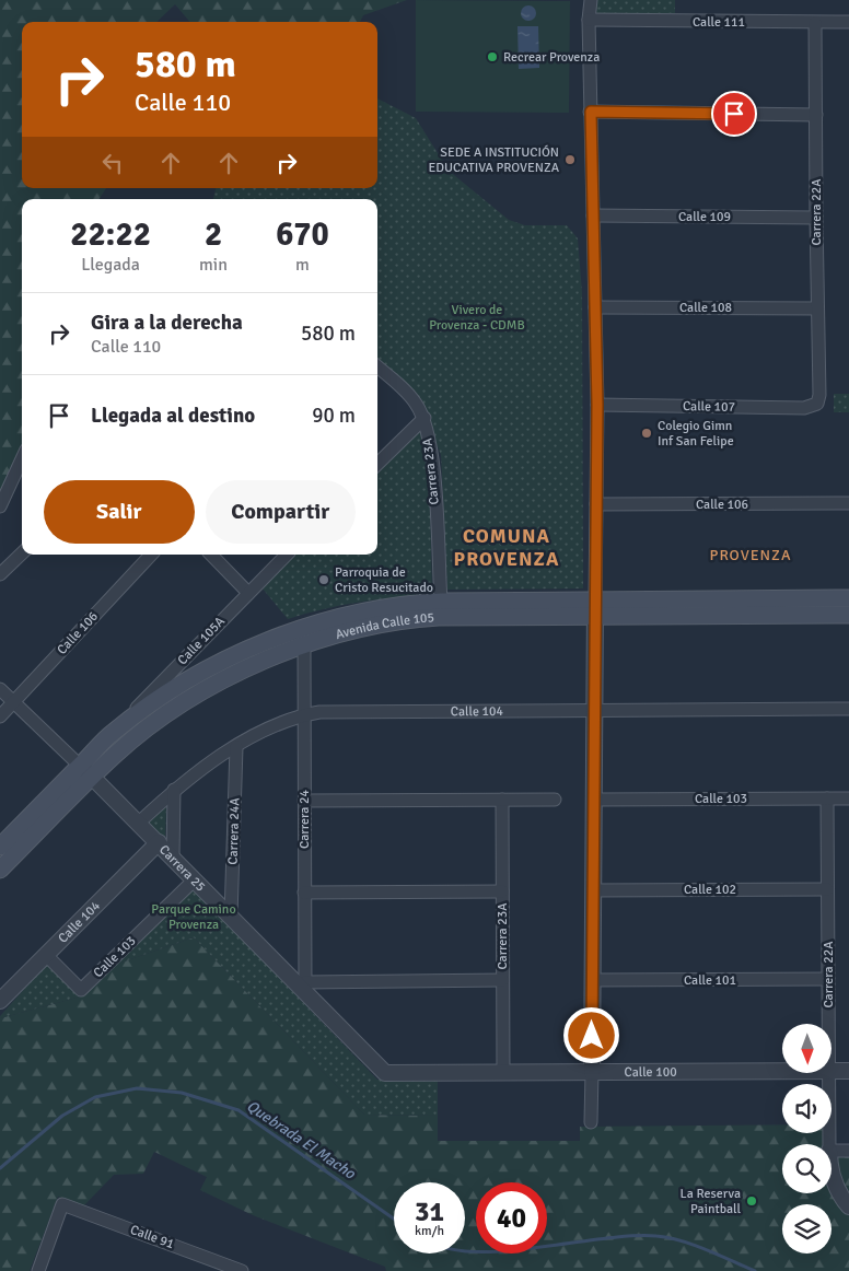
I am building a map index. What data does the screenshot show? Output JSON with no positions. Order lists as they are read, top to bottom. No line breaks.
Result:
{"streets":{"main road":["Avenida Calle 105"],"street":["Calle 111","Carrera 22A","Calle 109","Calle 108","Calle 107","Carrera 23A","Calle 106","Calle 105A","Calle 104","Calle 103","Carrera 24","Carrera 24A","Carrera 25","Calle 102","Calle 101","Calle 100","Calle 91"]},"crossings":[["Calle 111","Carrera 22A"],["Carrera 22A","Calle 109"],["Carrera 22A","Calle 108"],["Carrera 22A","Calle 107"],["Carrera 22A","Calle 103"],["Carrera 22A","Calle 102"],["Carrera 22A","Calle 101"],["Carrera 23A","Avenida Calle 105"],["Carrera 23A","Calle 100"],["Calle 106","Carrera 25"],["Avenida Calle 105","Calle 105A"],["Avenida Calle 105","Carrera 24"],["Avenida Calle 105","Carrera 25"],["Calle 104","Calle 103"],["Calle 104","Carrera 24"],["Calle 104","Carrera 24A"],["Calle 104","Carrera 25"],["Calle 103","Carrera 25"],["Carrera 24","Carrera 25"],["Carrera 24A","Carrera 25"],["Carrera 25","Calle 100"]],"districts":["COMUNA PROVENZA","PROVENZA"],"water":["Quebrada El Macho"],"parks":["Vivero de Provenza - CDMB","Parque Camino Provenza"],"places":["Recrear Provenza","SEDE A INSTITUCIÓN EDUCATIVA PROVENZA","Colegio Gimn Inf San Felipe","Parroquia de Cristo Resucitado","La Reserva Paintball"],"north":"bottom","page":{"turn":["580 m","Calle 110"],"eta":["22:22","Llegada","2","min","670","m"],"list":[{"name":"Gira a la derecha","note":"Calle 110","value":"580 m"},{"name":"Llegada al destino","value":"90 m"}],"buttons":["Salir","Compartir"],"speed":"31 km/h","limit":"40"}}
